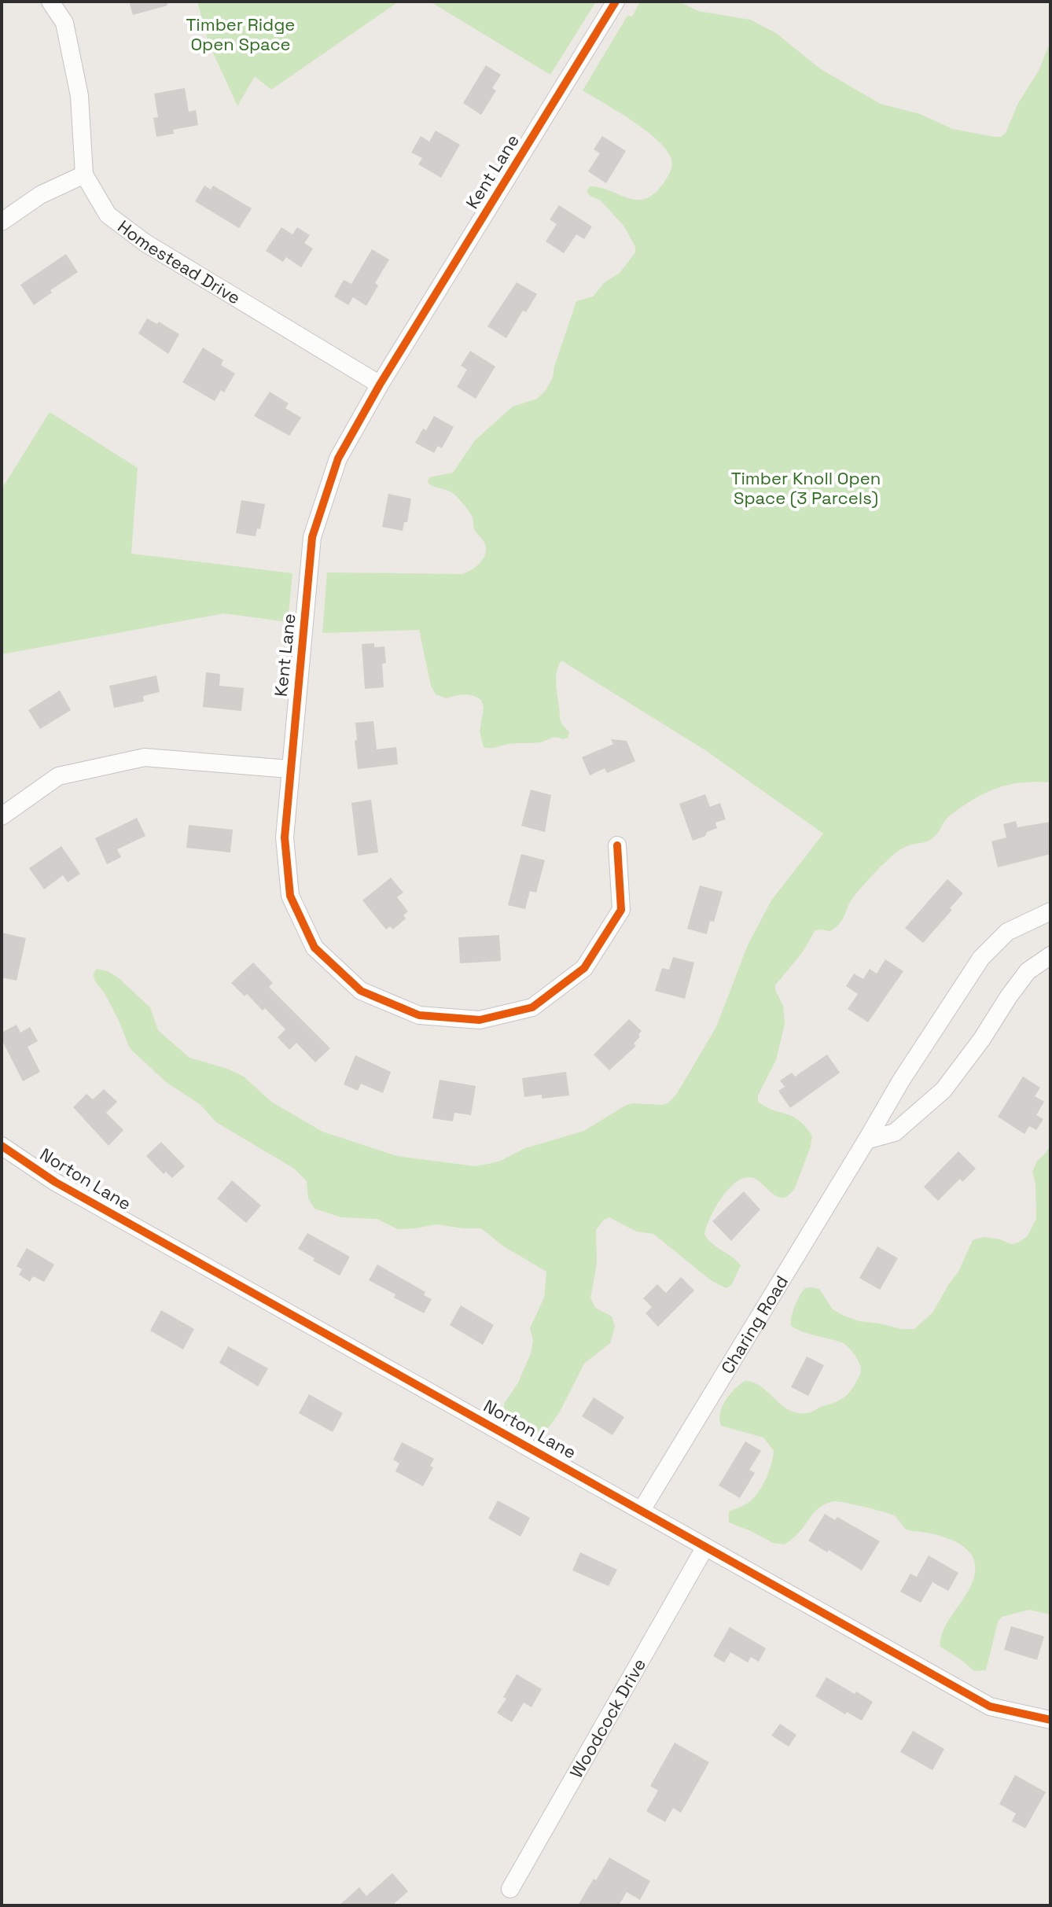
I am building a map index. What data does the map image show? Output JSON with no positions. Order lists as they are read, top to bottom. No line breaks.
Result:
{"streets":{"street":["Kent Lane","Homestead Drive","Norton Lane","Charing Road","Woodcock Drive"]},"crossings":[["Kent Lane","Homestead Drive"],["Norton Lane","Charing Road"],["Norton Lane","Woodcock Drive"]],"parks":["Timber Ridge Open Space","Timber Knoll Open Space (3 Parcels)"]}
